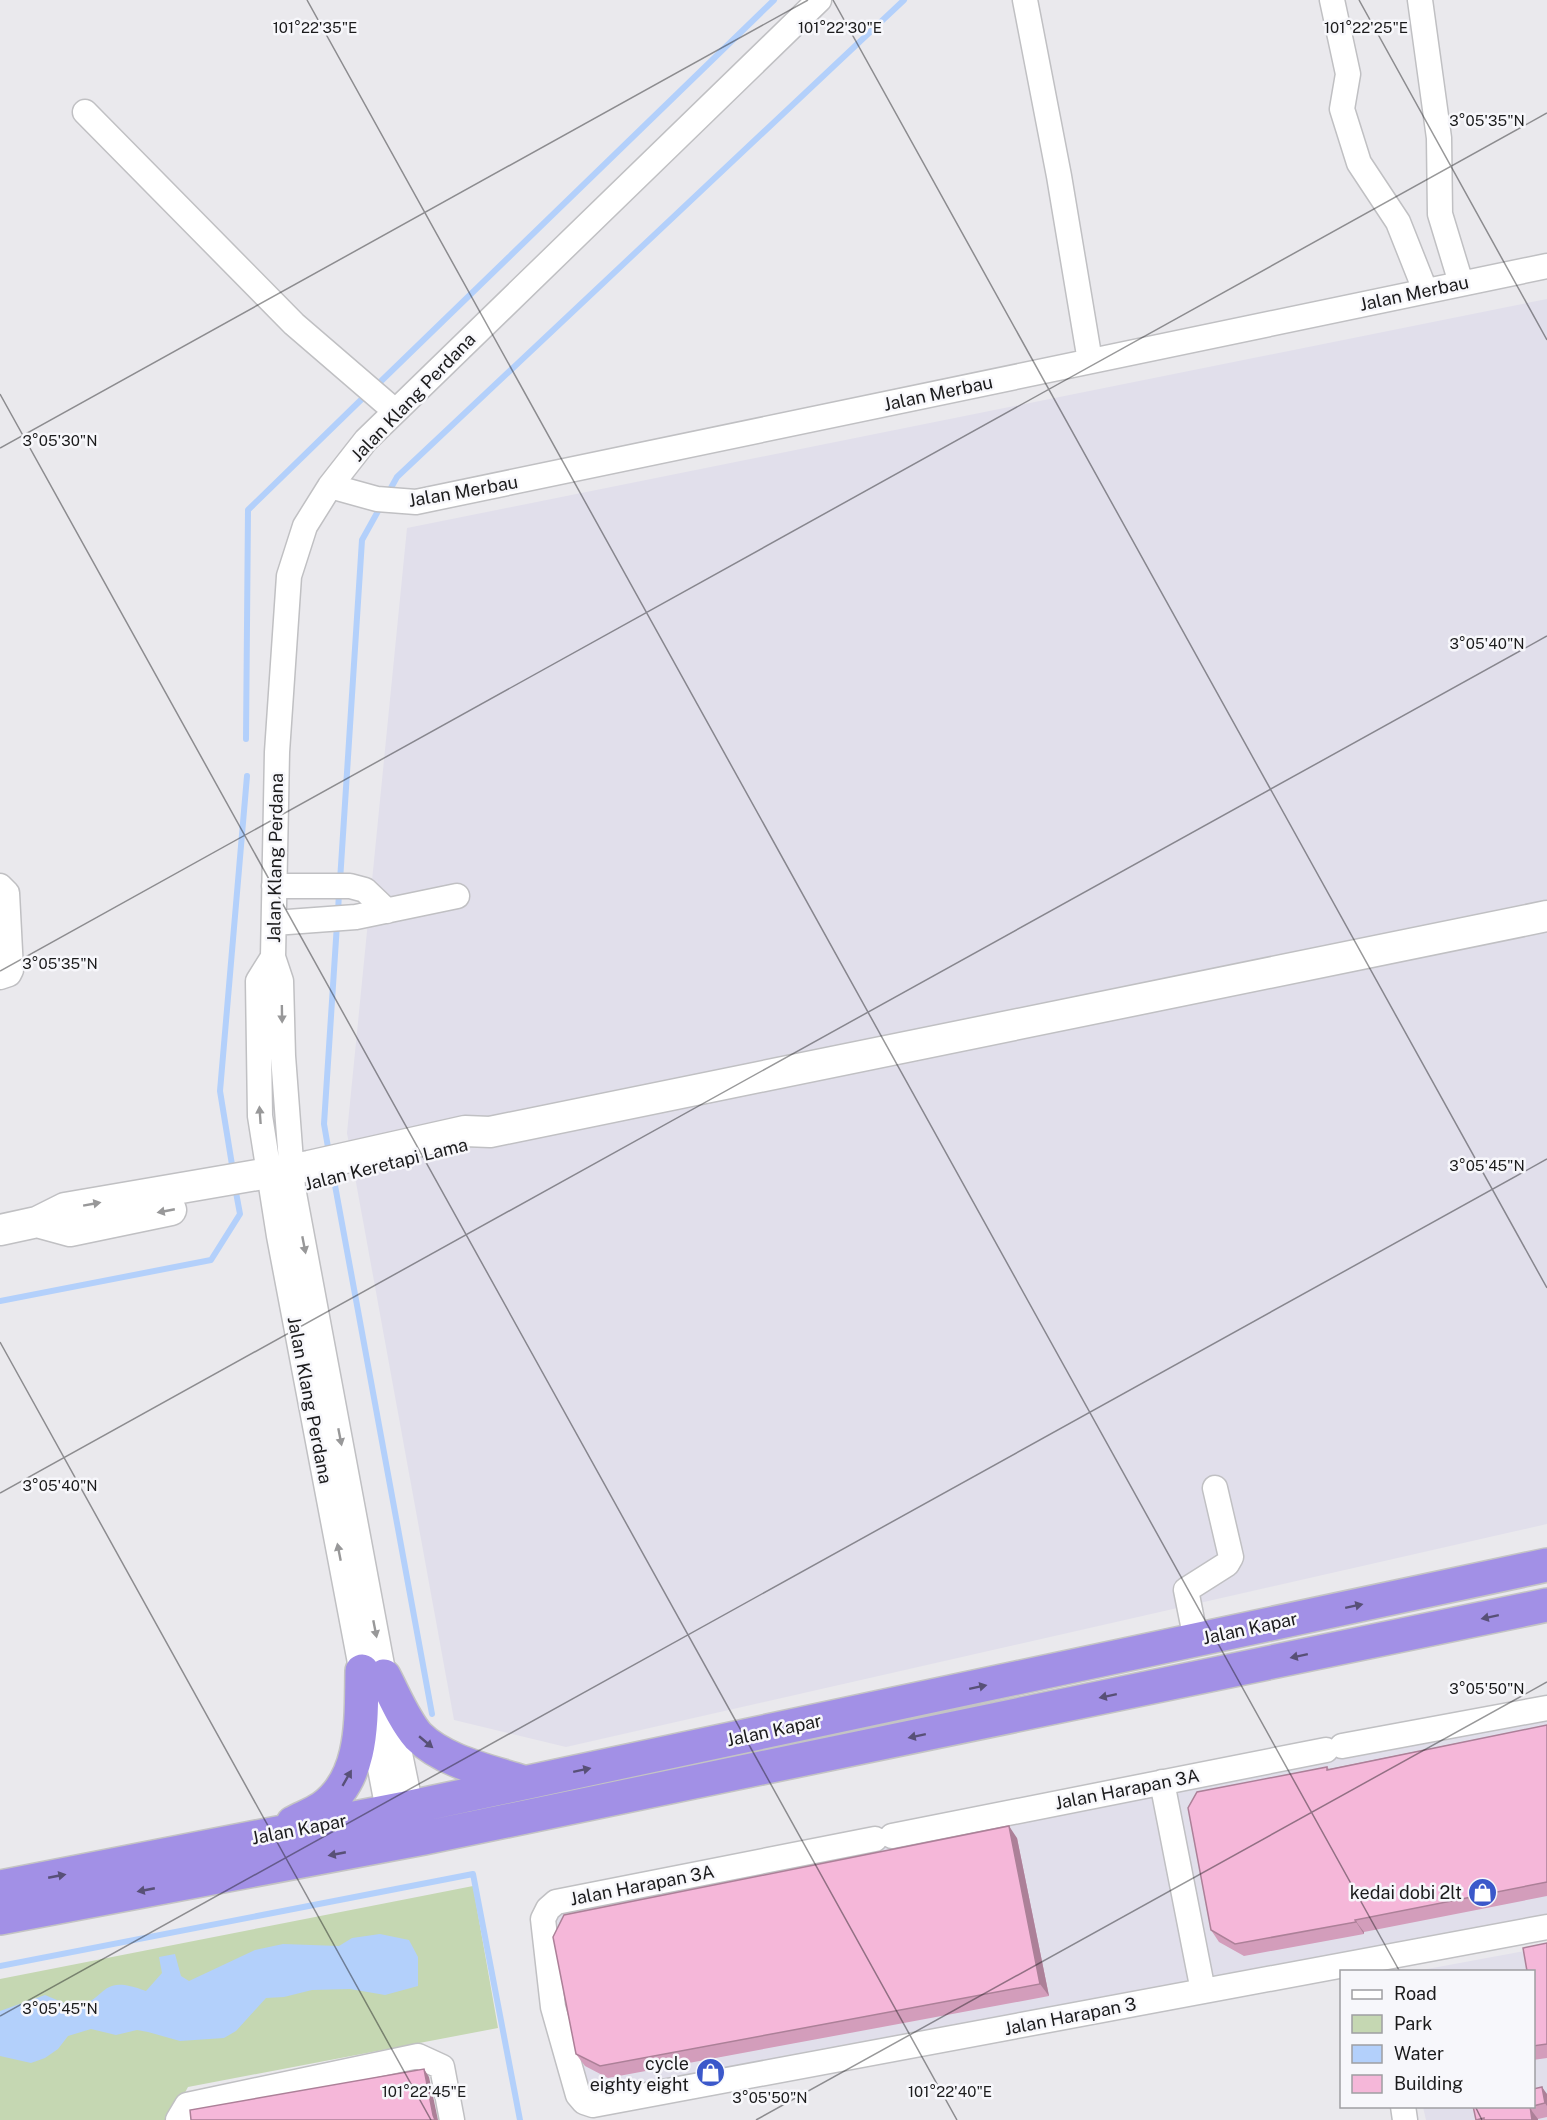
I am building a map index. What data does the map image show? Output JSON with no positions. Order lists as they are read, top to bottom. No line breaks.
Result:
{"streets":{"highway":["Jalan Kapar"],"street":["Jalan Merbau","Jalan Klang Perdana","Jalan Keretapi Lama","Jalan Harapan 3A","Jalan Harapan 3"]},"crossings":[["Jalan Merbau","Jalan Klang Perdana"],["Jalan Klang Perdana","Jalan Keretapi Lama"],["Jalan Klang Perdana","Jalan Kapar"],["Jalan Harapan 3A","Jalan Harapan 3"]],"places":{"shop":["kedai dobi 2lt","cycle eighty eight"]},"legend":["Road","Park","Water","Building"],"coordinates":["101°22'35\"E","101°22'30\"E","101°22'25\"E","3°05'35\"N","3°05'30\"N","3°05'40\"N","3°05'45\"N","3°05'50\"N","101°22'45\"E","101°22'40\"E"]}
